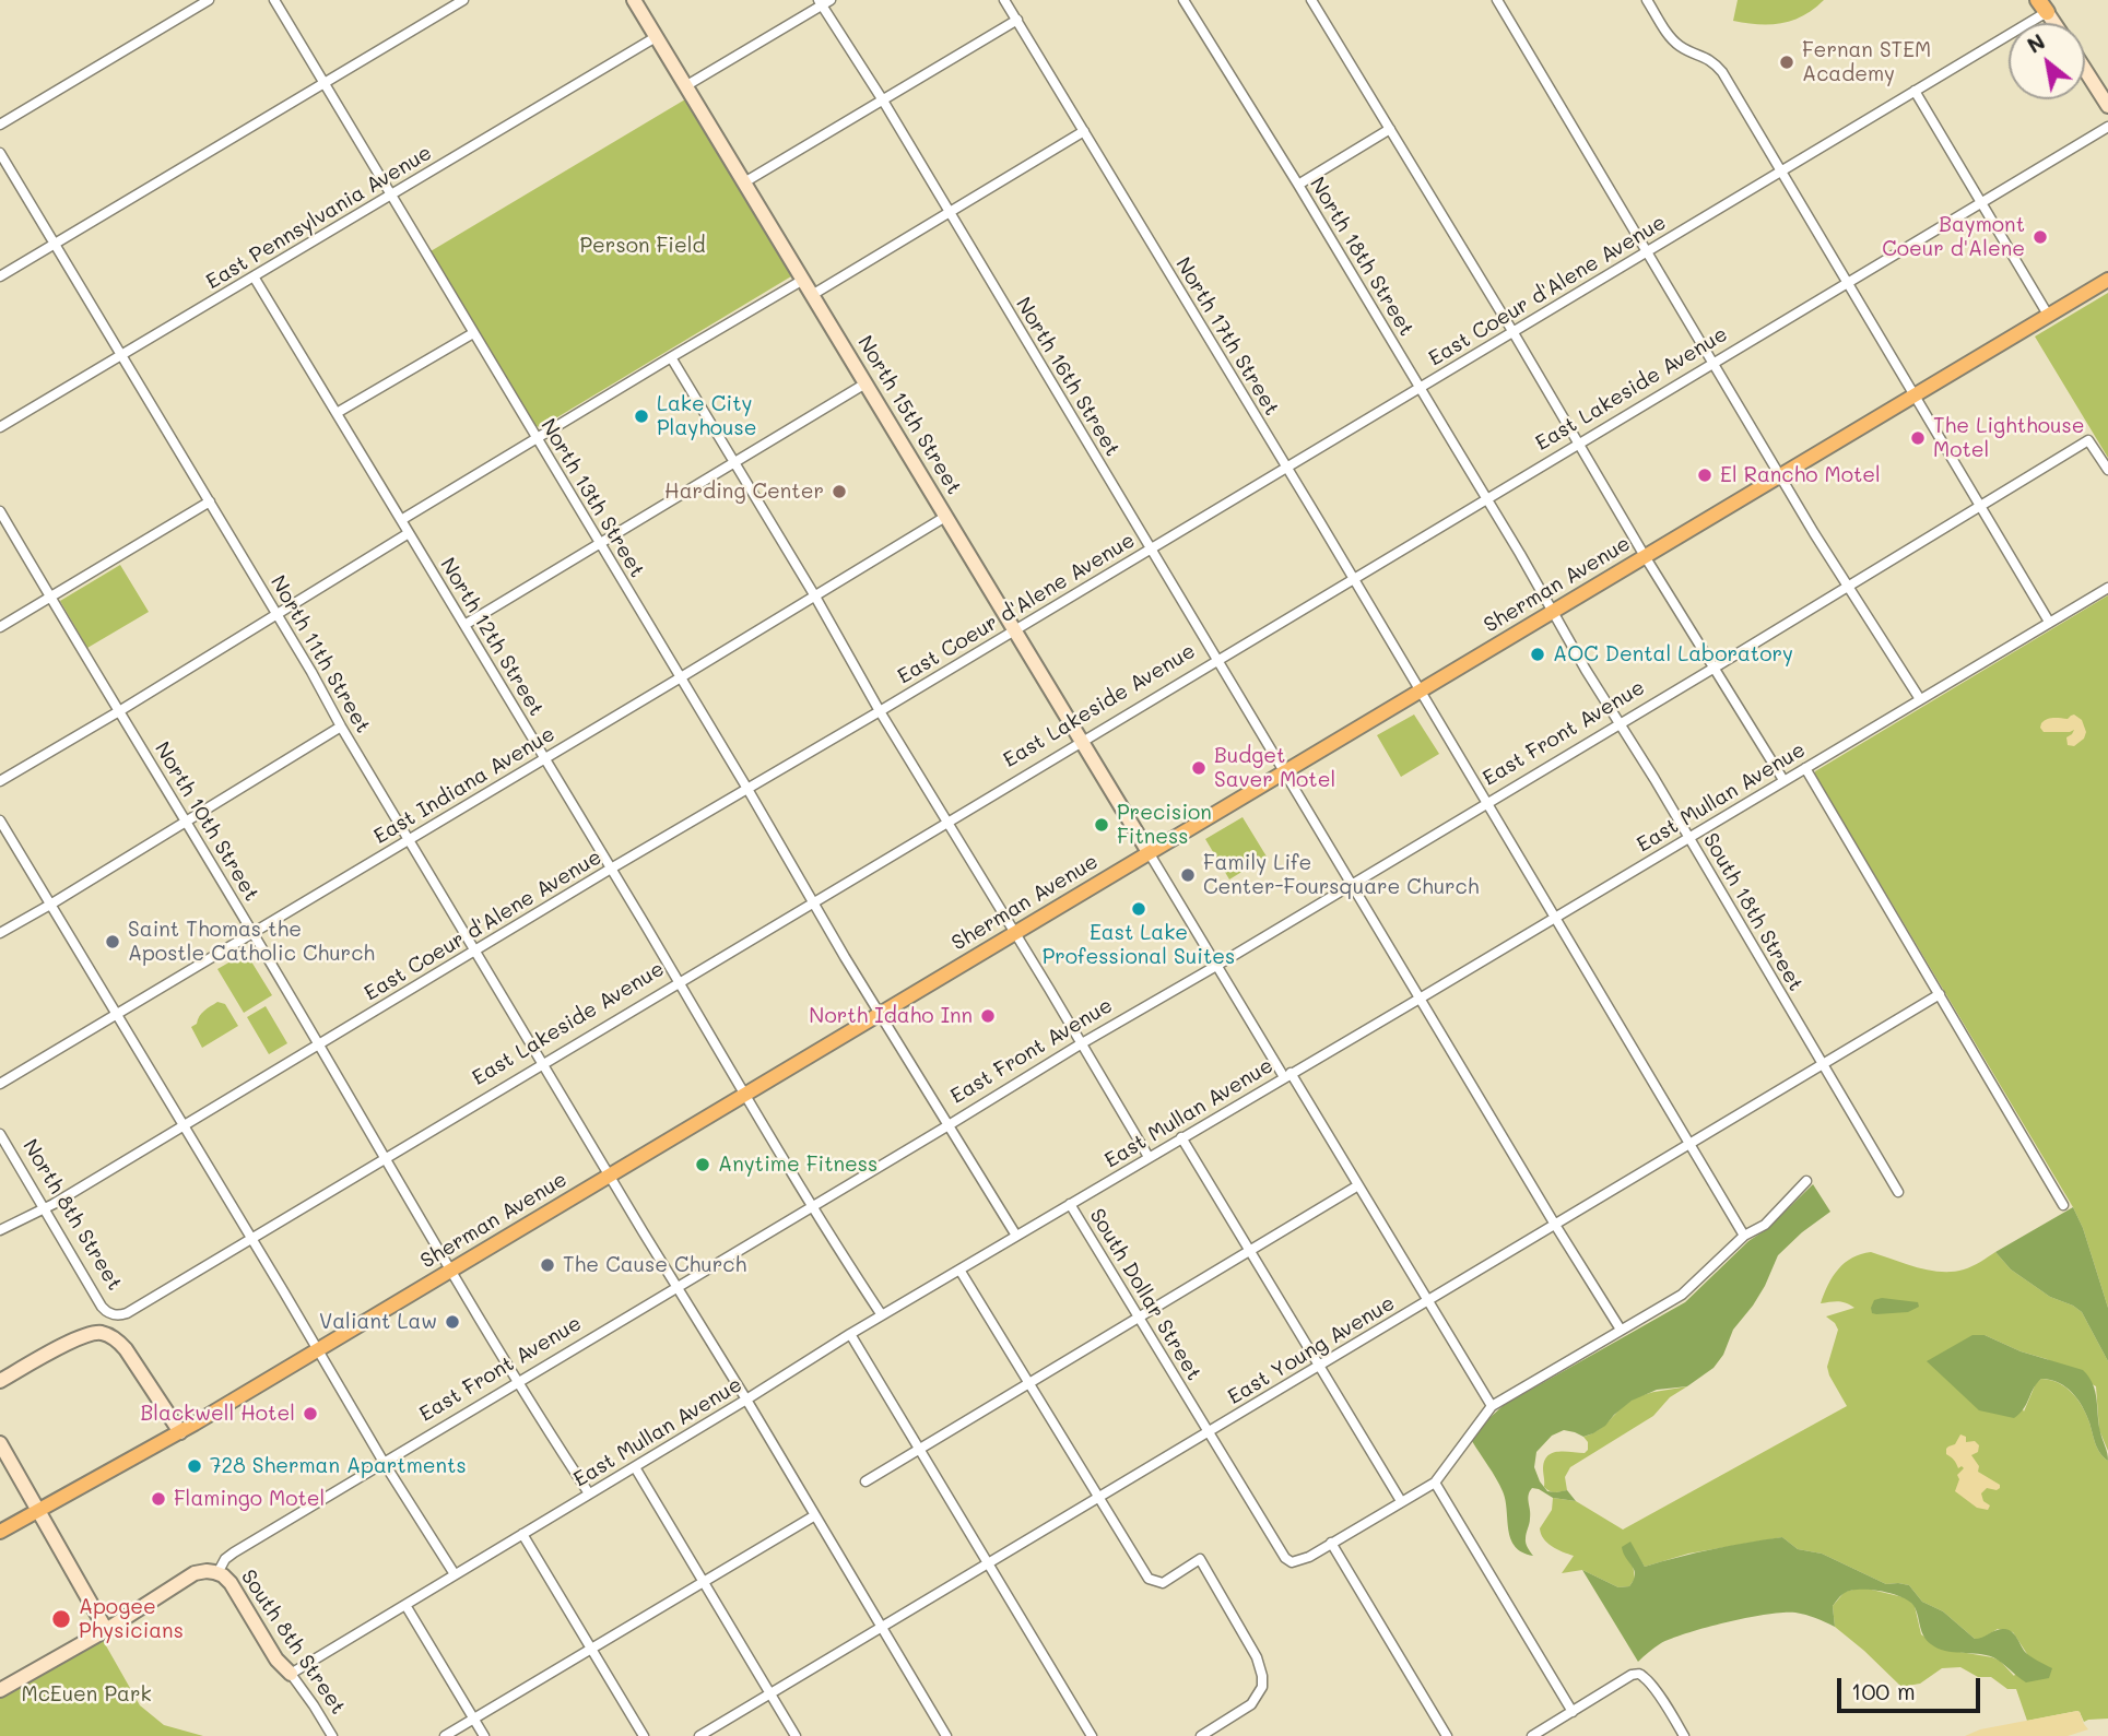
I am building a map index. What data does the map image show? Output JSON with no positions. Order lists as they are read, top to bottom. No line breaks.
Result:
{"streets":{"main road":["North 15th Street","Sherman Avenue","South 8th Street"],"street":["East Pennsylvania Avenue","North 18th Street","East Coeur d'Alene Avenue","North 17th Street","North 16th Street","East Lakeside Avenue","North 13th Street","North 12th Street","North 11th Street","East Front Avenue","East Indiana Avenue","East Mullan Avenue","North 10th Street","South 18th Street","North 8th Street","South Dollar Street","East Young Avenue"]},"crossings":[["East Pennsylvania Avenue","North 15th Street"],["East Pennsylvania Avenue","North 13th Street"],["East Pennsylvania Avenue","North 12th Street"],["East Pennsylvania Avenue","North 11th Street"],["North 18th Street","East Coeur d'Alene Avenue"],["North 18th Street","East Lakeside Avenue"],["North 18th Street","Sherman Avenue"],["North 18th Street","South 18th Street"],["East Coeur d'Alene Avenue","North 17th Street"],["East Coeur d'Alene Avenue","North 16th Street"],["East Coeur d'Alene Avenue","North 15th Street"],["East Coeur d'Alene Avenue","North 13th Street"],["East Coeur d'Alene Avenue","North 12th Street"],["East Coeur d'Alene Avenue","North 11th Street"],["East Coeur d'Alene Avenue","North 10th Street"],["East Coeur d'Alene Avenue","North 8th Street"],["North 17th Street","East Lakeside Avenue"],["North 17th Street","Sherman Avenue"],["North 17th Street","East Front Avenue"],["North 17th Street","East Mullan Avenue"],["North 17th Street","East Young Avenue"],["North 16th Street","East Lakeside Avenue"],["North 16th Street","Sherman Avenue"],["North 16th Street","East Front Avenue"],["North 16th Street","East Mullan Avenue"],["North 16th Street","East Young Avenue"],["East Lakeside Avenue","North 15th Street"],["East Lakeside Avenue","North 13th Street"],["East Lakeside Avenue","North 12th Street"],["East Lakeside Avenue","North 11th Street"],["East Lakeside Avenue","North 10th Street"],["East Lakeside Avenue","North 8th Street"],["North 15th Street","Sherman Avenue"],["North 15th Street","East Indiana Avenue"],["North 13th Street","Sherman Avenue"],["North 13th Street","East Front Avenue"],["North 13th Street","East Indiana Avenue"],["North 13th Street","East Mullan Avenue"],["Sherman Avenue","North 12th Street"],["Sherman Avenue","North 11th Street"],["Sherman Avenue","North 10th Street"],["Sherman Avenue","South 18th Street"],["North 12th Street","East Front Avenue"],["North 12th Street","East Indiana Avenue"],["North 12th Street","East Mullan Avenue"],["North 11th Street","East Front Avenue"],["North 11th Street","East Indiana Avenue"],["North 11th Street","East Mullan Avenue"],["North 11th Street","East Young Avenue"],["East Front Avenue","North 10th Street"],["East Front Avenue","South 18th Street"],["East Front Avenue","South 8th Street"],["East Indiana Avenue","North 10th Street"],["East Mullan Avenue","North 10th Street"],["East Mullan Avenue","South 18th Street"],["East Mullan Avenue","South Dollar Street"],["East Mullan Avenue","South 8th Street"],["South 18th Street","East Young Avenue"],["South Dollar Street","East Young Avenue"]],"parks":["Person Field","McEuen Park"],"places":["Fernan STEM Academy","Baymont Coeur d'Alene","Lake City Playhouse","The Lighthouse Motel","El Rancho Motel","Harding Center","AOC Dental Laboratory","Budget Saver Motel","Precision Fitness","Family Life Center-Foursquare Church","East Lake Professional Suites","Saint Thomas the Apostle Catholic Church","North Idaho Inn","Anytime Fitness","The Cause Church","Valiant Law","Blackwell Hotel","728 Sherman Apartments","Flamingo Motel","Apogee Physicians"],"scale_bar":"100 m","north":"top left"}
